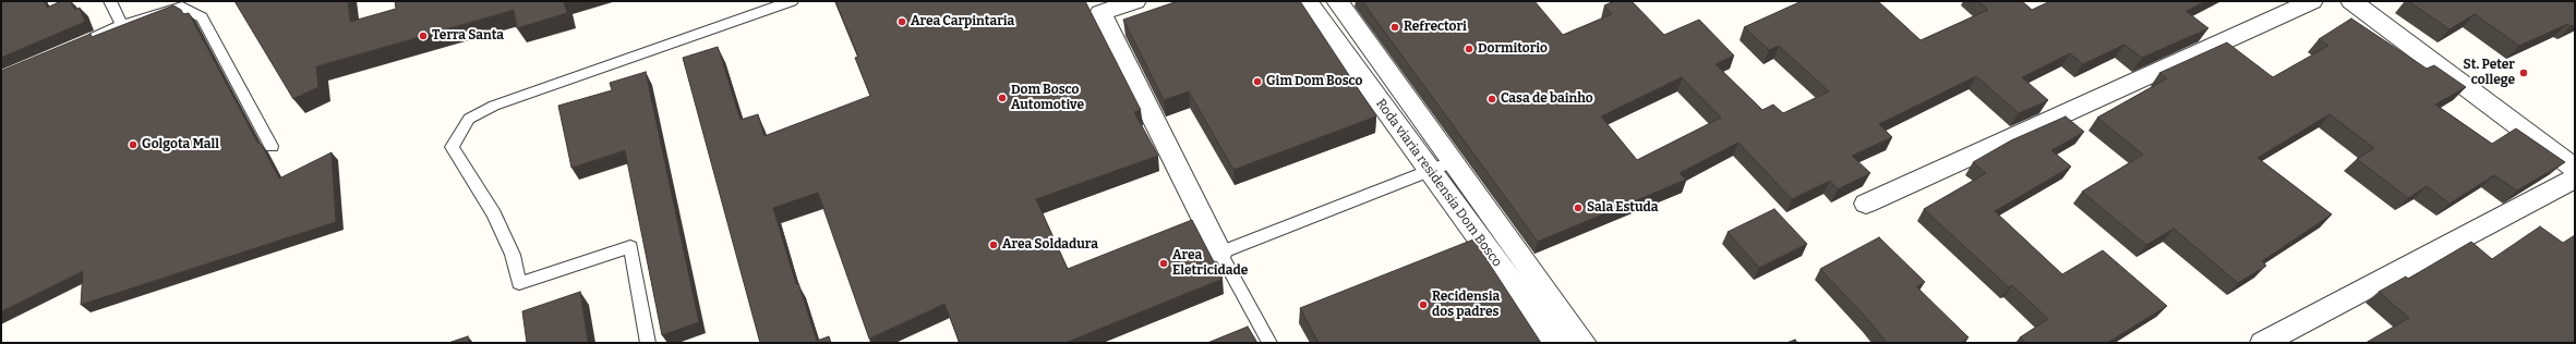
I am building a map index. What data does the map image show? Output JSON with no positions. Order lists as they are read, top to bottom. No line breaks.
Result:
{"streets":{"street":["Roda viaria residensia Dom Bosco"]},"places":["Area Carpintaria","Refrectori","Terra Santa","Dormitorio","St. Peter college","Gim Dom Bosco","Dom Bosco Automotive","Casa de bainho","Golgota Mall","Sala Estuda","Area Soldadura","Area Eletricidade","Recidensia dos padres"]}
